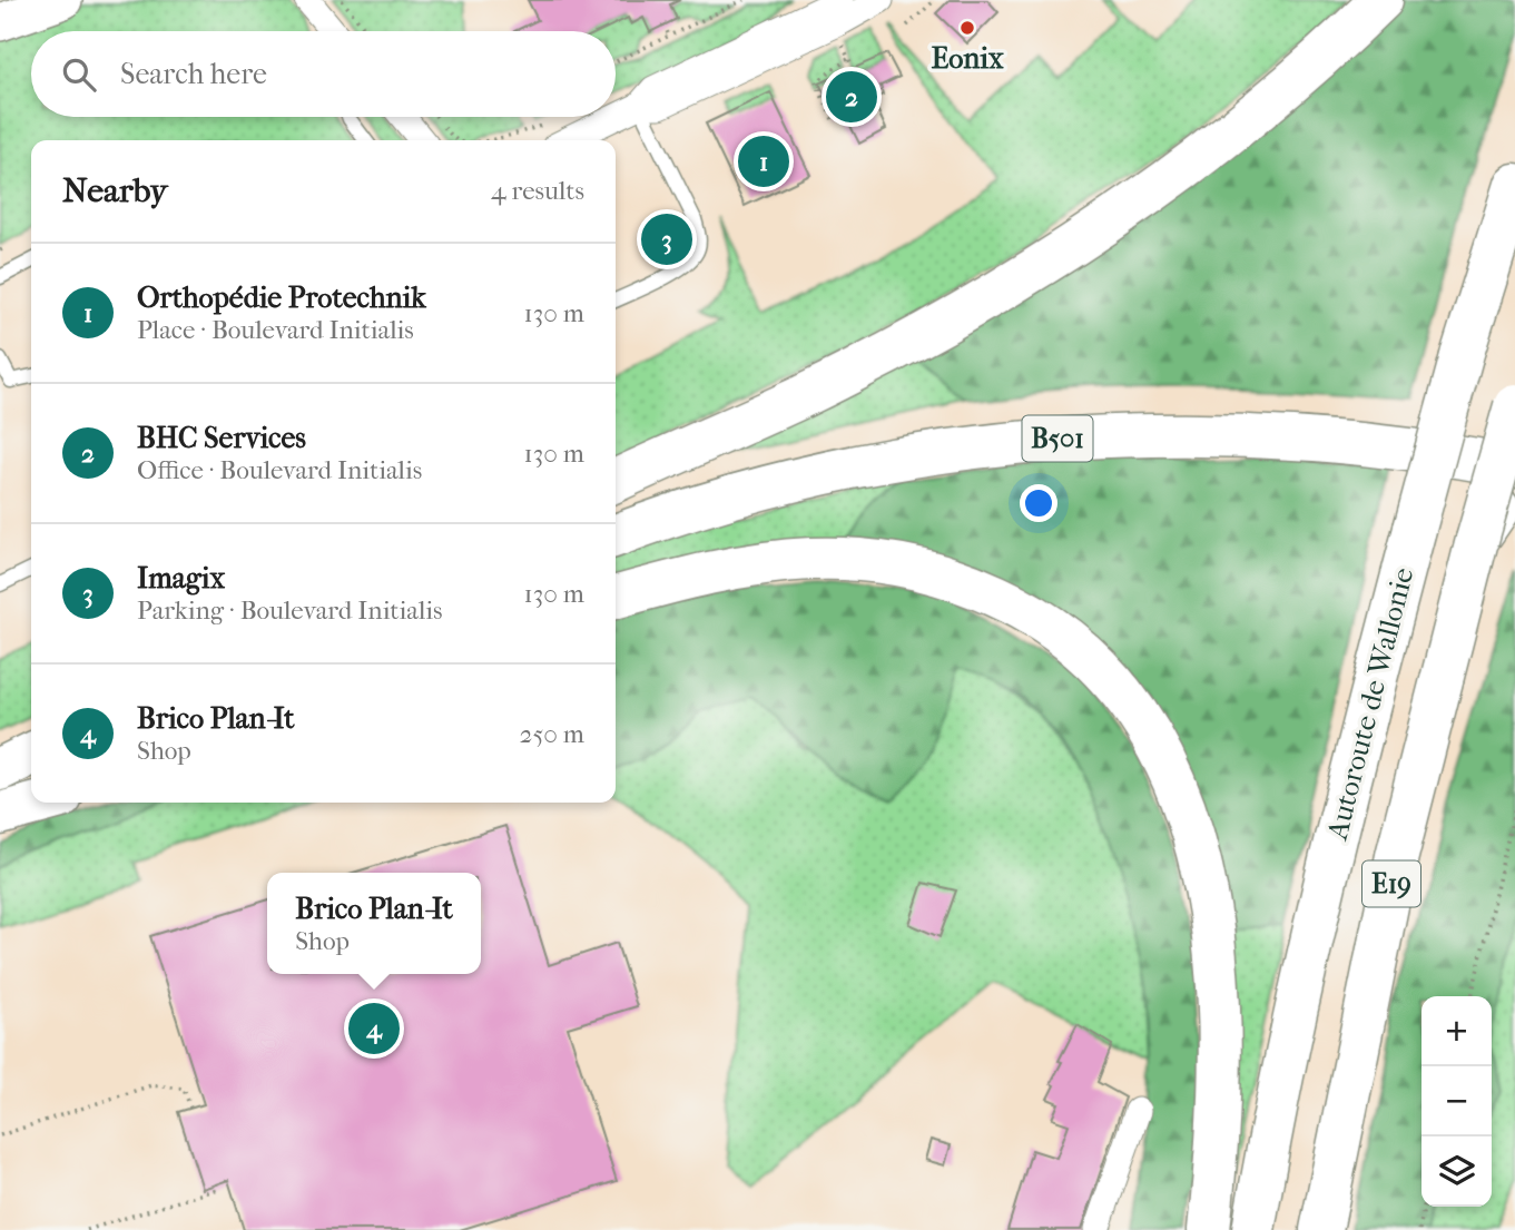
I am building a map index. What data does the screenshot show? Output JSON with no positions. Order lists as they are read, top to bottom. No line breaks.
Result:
{"streets":{"highway":["B501","Autoroute de Wallonie","E19"]},"places":["Eonix"],"page":{"search":"Search here","pins":["2","1","3","4"],"heading":["Nearby","4 results"],"list":[{"mark":"1","name":"Orthopédie Protechnik","note":"Place · Boulevard Initialis","value":"130 m"},{"mark":"2","name":"BHC Services","note":"Office · Boulevard Initialis","value":"130 m"},{"mark":"3","name":"Imagix","note":"Parking · Boulevard Initialis","value":"130 m"},{"mark":"4","name":"Brico Plan-It","note":"Shop","value":"250 m"}],"popup":["Brico Plan-It","Shop"],"map_buttons":["+","−"]}}
